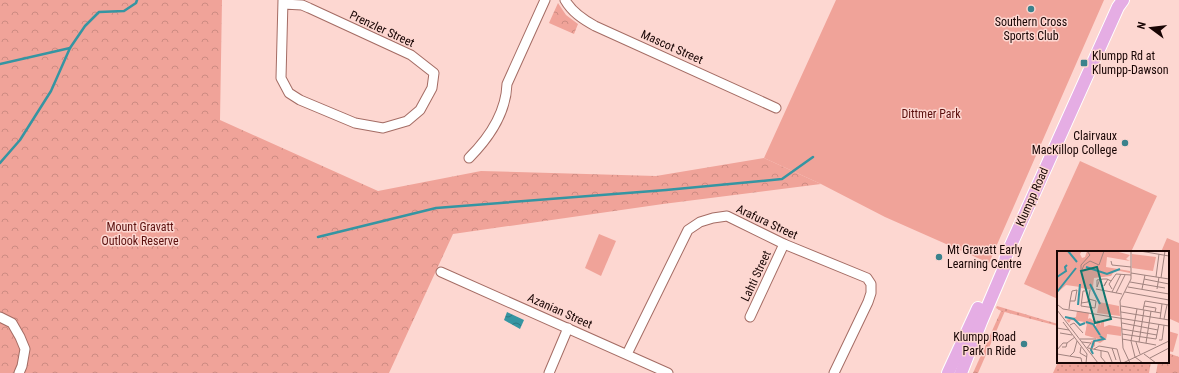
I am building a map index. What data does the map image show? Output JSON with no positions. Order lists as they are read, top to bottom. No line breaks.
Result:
{"streets":{"main road":["Klumpp Road"],"street":["Prenzler Street","Mascot Street","Arafura Street","Lahti Street","Azanian Street"]},"crossings":[["Arafura Street","Lahti Street"],["Arafura Street","Azanian Street"]],"parks":["Dittmer Park","Mount Gravatt Outlook Reserve"],"places":{"other":["Southern Cross Sports Club","Clairvaux MacKillop College","Mt Gravatt Early Learning Centre","Klumpp Road Park n Ride"],"transit":["Klumpp Rd at Klumpp-Dawson"]},"north":"left"}
